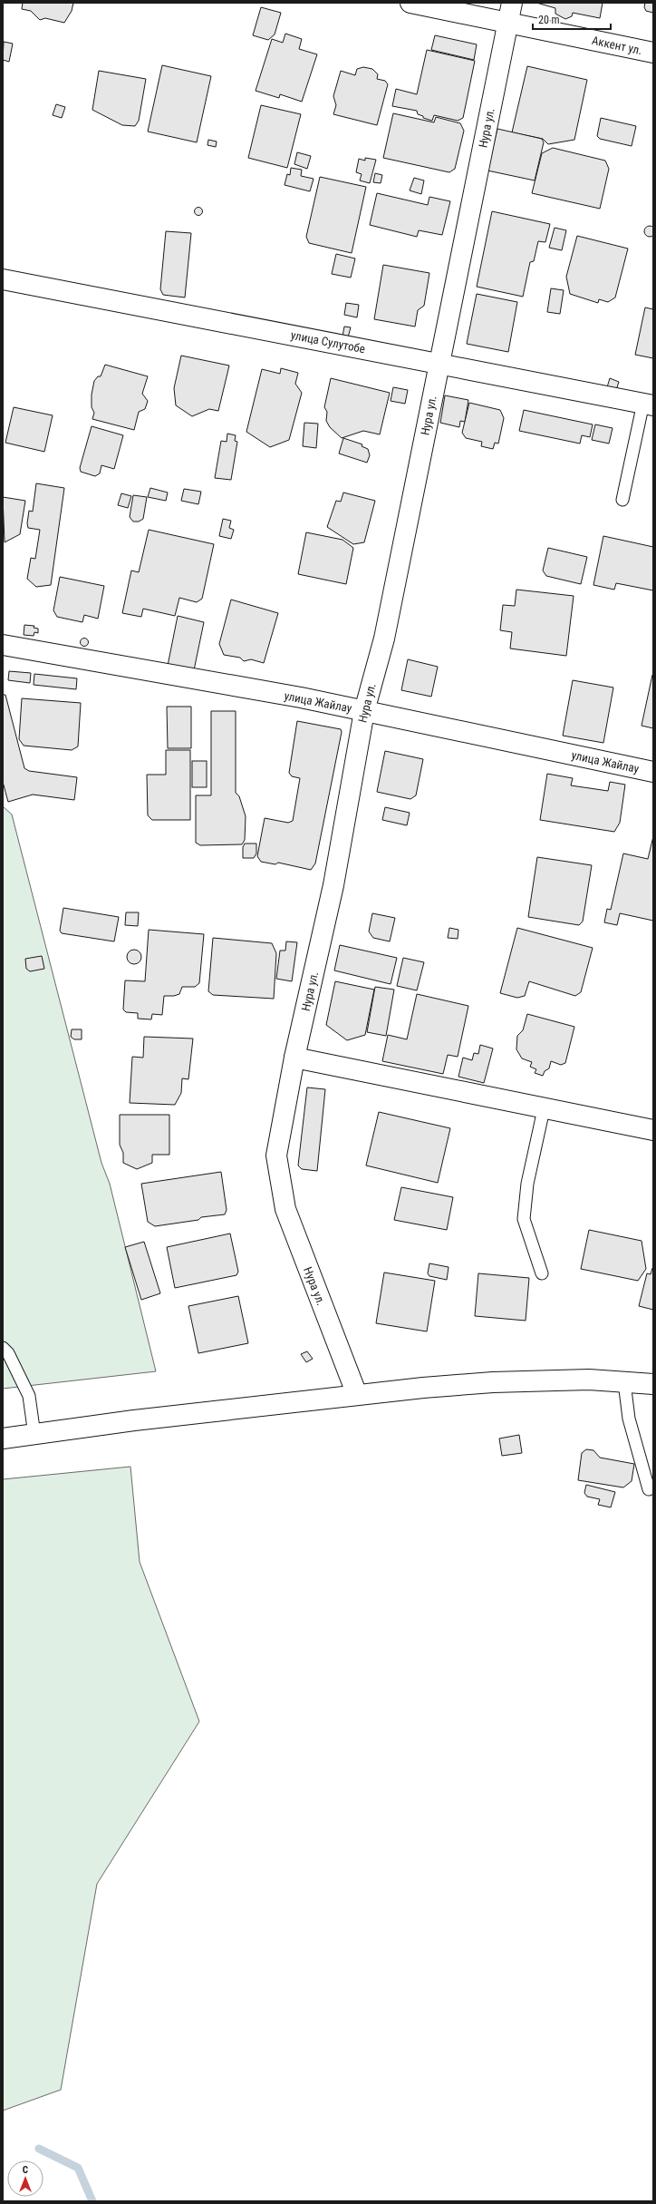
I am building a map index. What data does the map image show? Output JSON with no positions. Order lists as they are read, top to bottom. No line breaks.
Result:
{"streets":{"street":["Аккент ул.","Нура ул.","улица Сулутобе","улица Жайлау"]},"crossings":[["Аккент ул.","Нура ул."],["Нура ул.","улица Сулутобе"],["Нура ул.","улица Жайлау"]],"scale_bar":"20 m","north":"top"}
